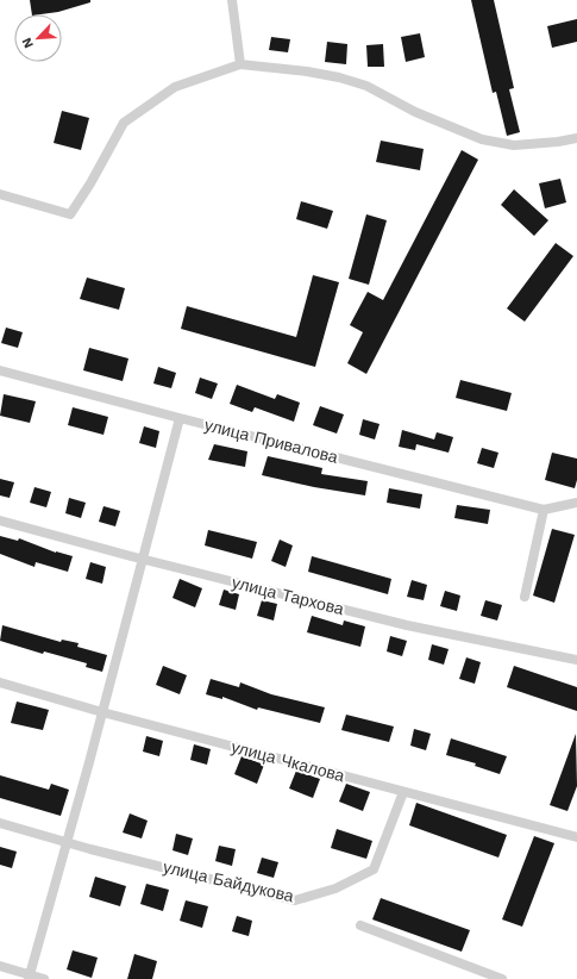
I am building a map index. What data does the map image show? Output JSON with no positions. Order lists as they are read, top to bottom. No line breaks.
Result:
{"streets":{"street":["улица Привалова","улица Тархова","улица Чкалова","улица Байдукова"]},"crossings":[["улица Чкалова","улица Байдукова"]],"north":"bottom left"}
